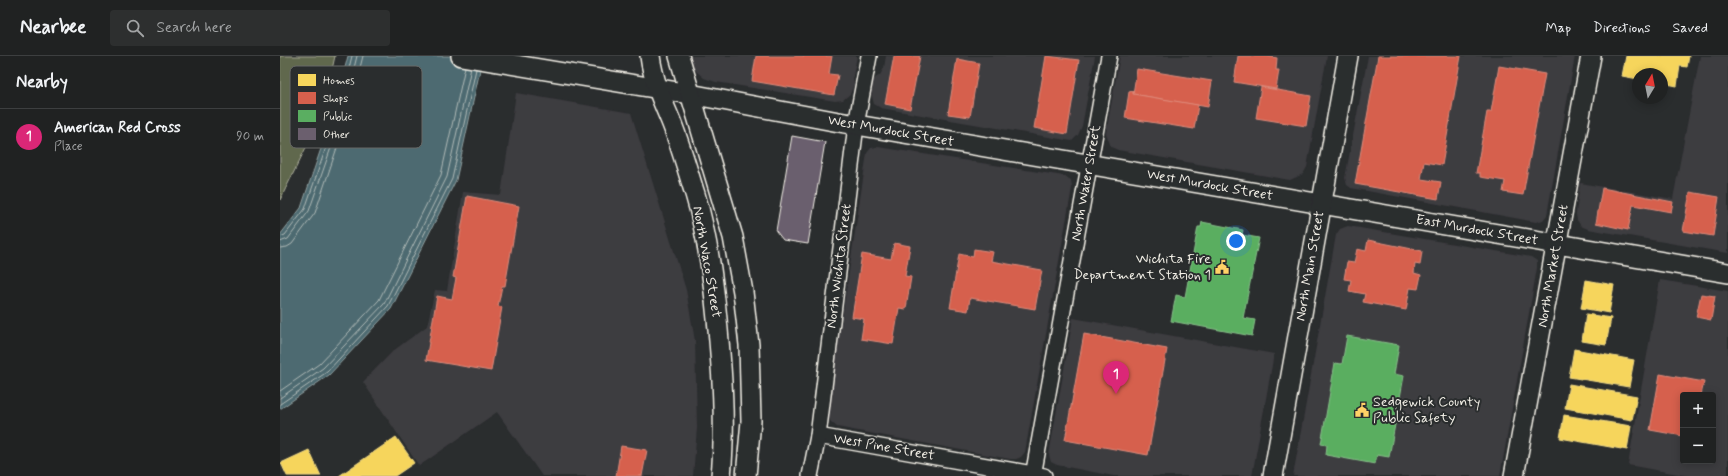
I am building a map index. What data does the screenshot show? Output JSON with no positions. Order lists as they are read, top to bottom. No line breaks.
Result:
{"streets":{"street":["West Murdock Street","North Water Street","East Murdock Street","North Waco Street","North Wichita Street","North Main Street","North Market Street","West Pine Street"]},"crossings":[["West Murdock Street","North Water Street"],["West Murdock Street","East Murdock Street"],["West Murdock Street","North Waco Street"],["West Murdock Street","North Wichita Street"],["West Murdock Street","North Main Street"],["North Water Street","West Pine Street"],["East Murdock Street","North Main Street"],["East Murdock Street","North Market Street"],["North Wichita Street","West Pine Street"]],"places":{"public building":["Wichita Fire Department Station 1","Sedgewick County Public Safety"]},"legend":["Homes","Shops","Public","Other"],"north":"top","page":{"header":"Nearbee","search":"Search here","nav":["Map","Directions","Saved"],"heading":"Nearby","list":[{"mark":"1","name":"American Red Cross","note":"Place","value":"90 m"}],"pins":"1","map_buttons":["+","−"]}}
